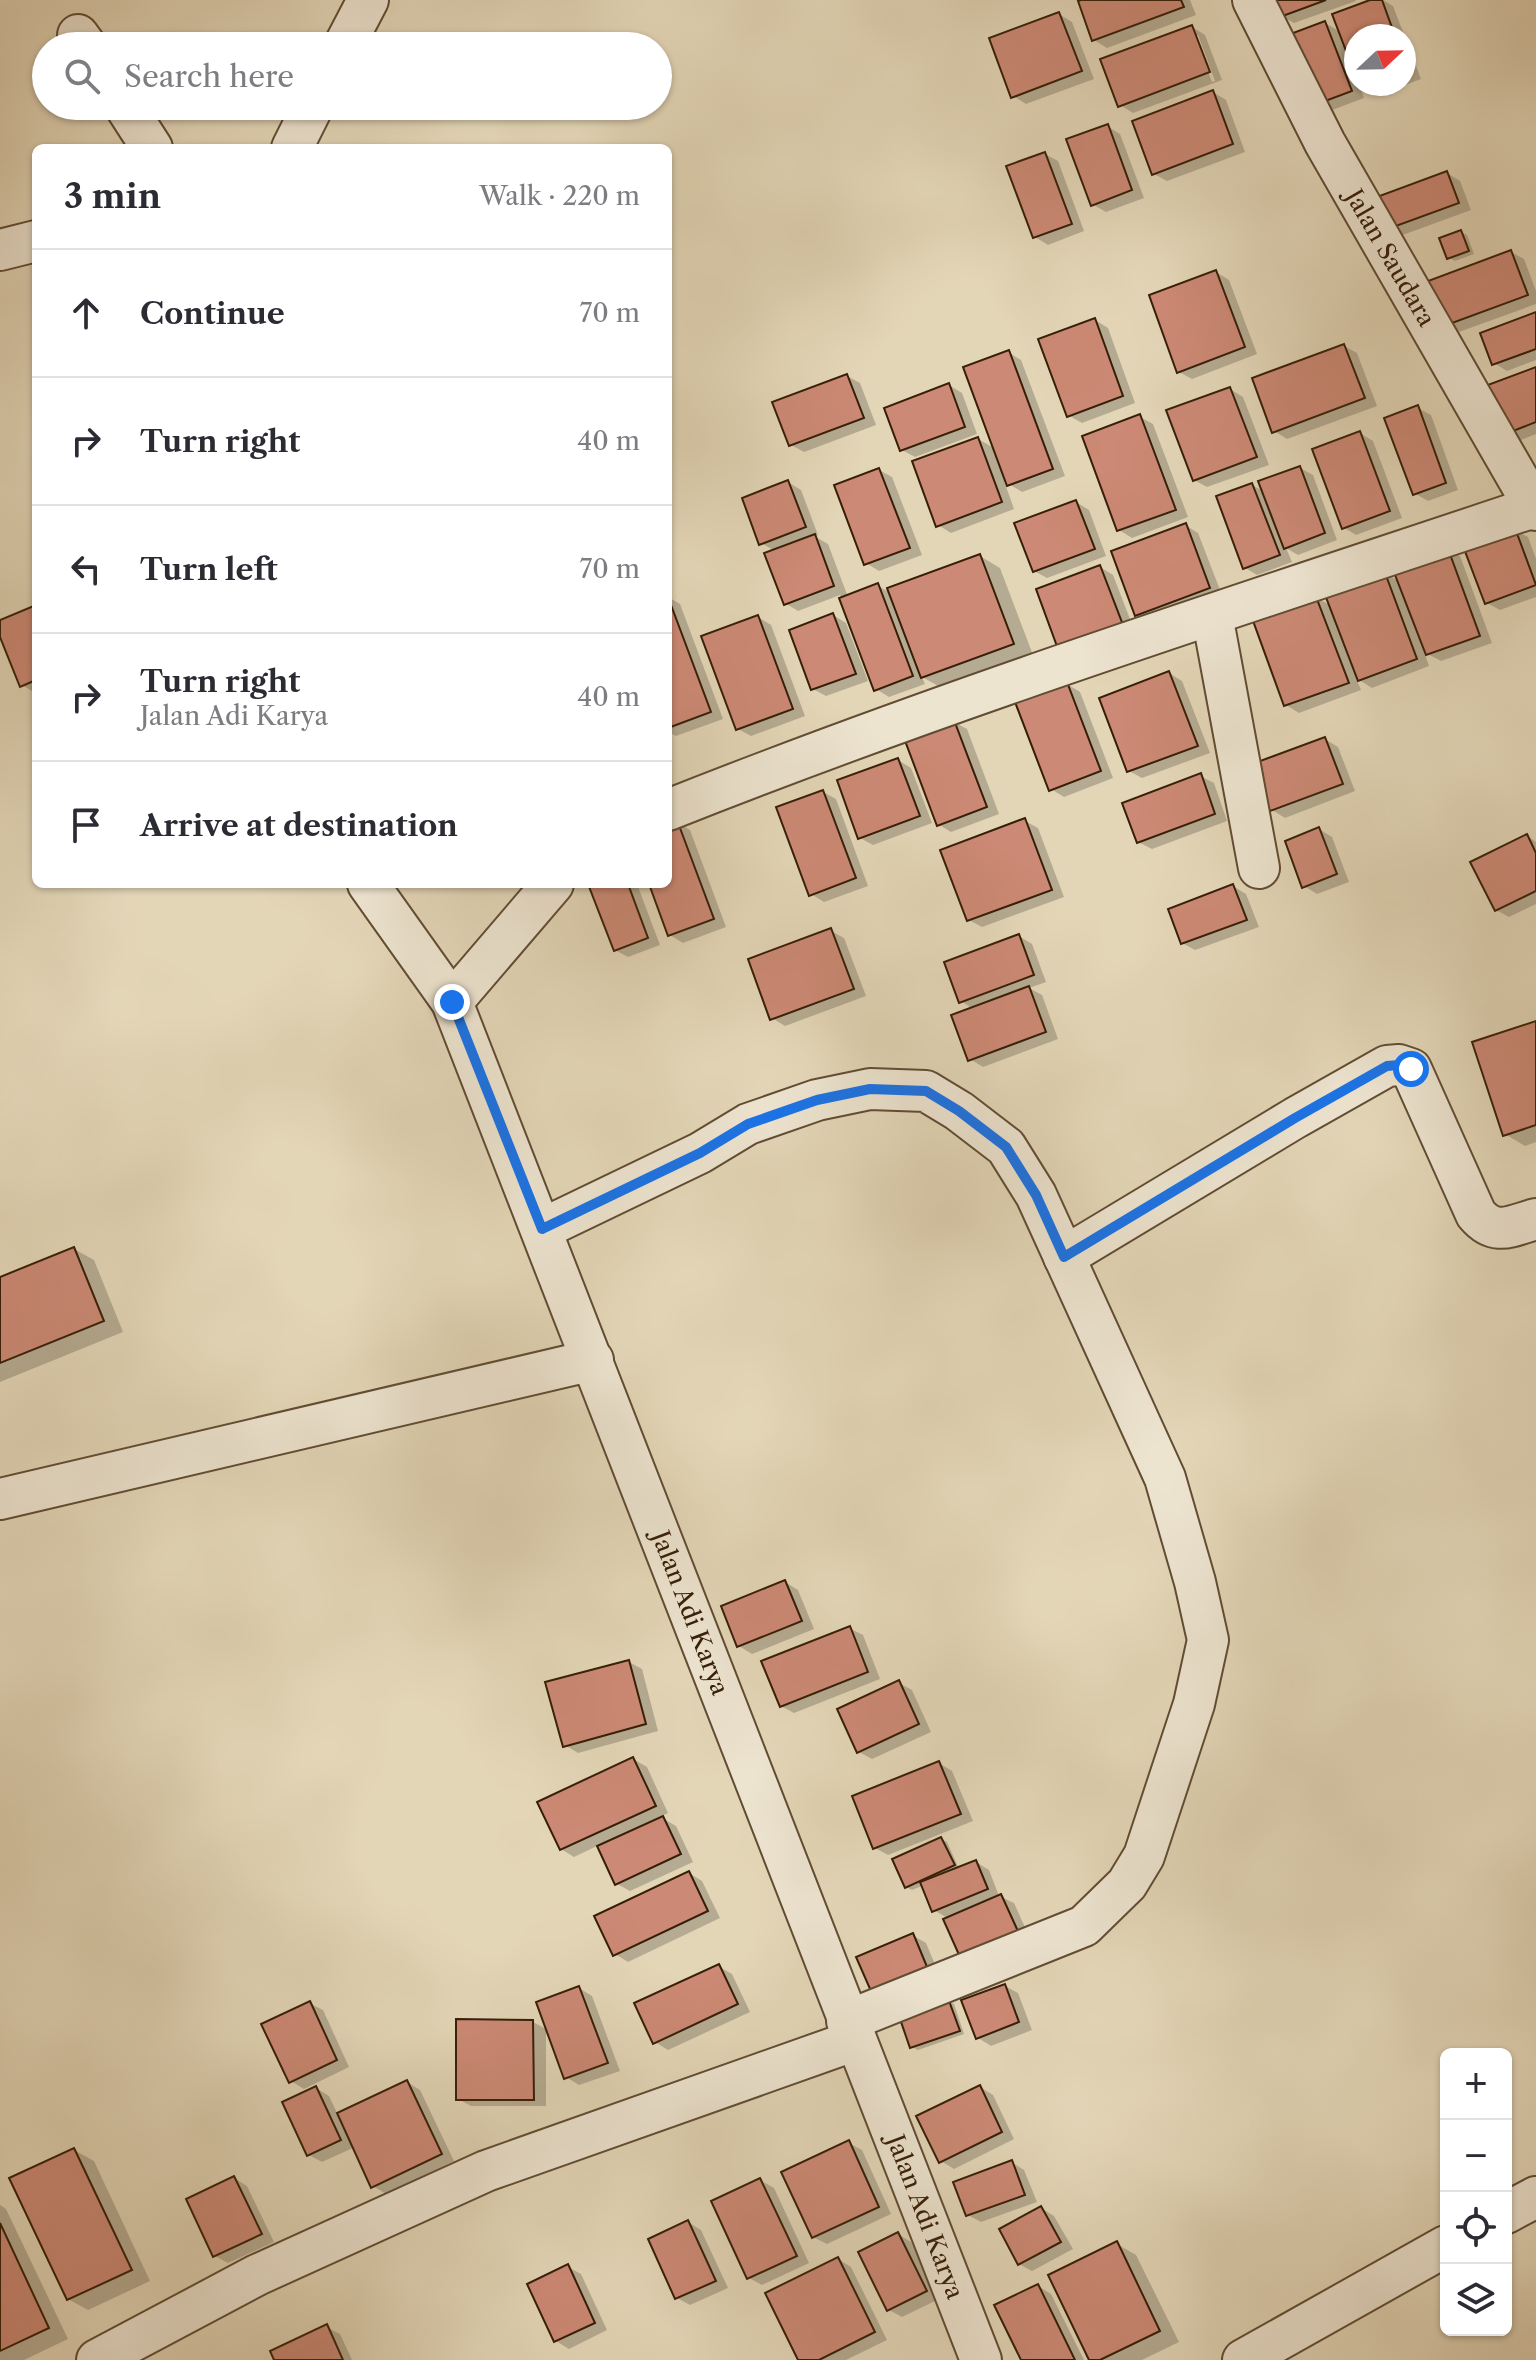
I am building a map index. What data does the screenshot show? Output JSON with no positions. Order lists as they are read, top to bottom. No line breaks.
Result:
{"streets":{"street":["Jalan Saudara","Jalan Adi Karya"]},"north":"right","page":{"search":"Search here","heading":["3 min","Walk · 220 m"],"list":[["Continue","70 m"],["Turn right","40 m"],["Turn left","70 m"],["Turn right","Jalan Adi Karya","40 m"],"Arrive at destination"],"map_buttons":["+","−"]}}
